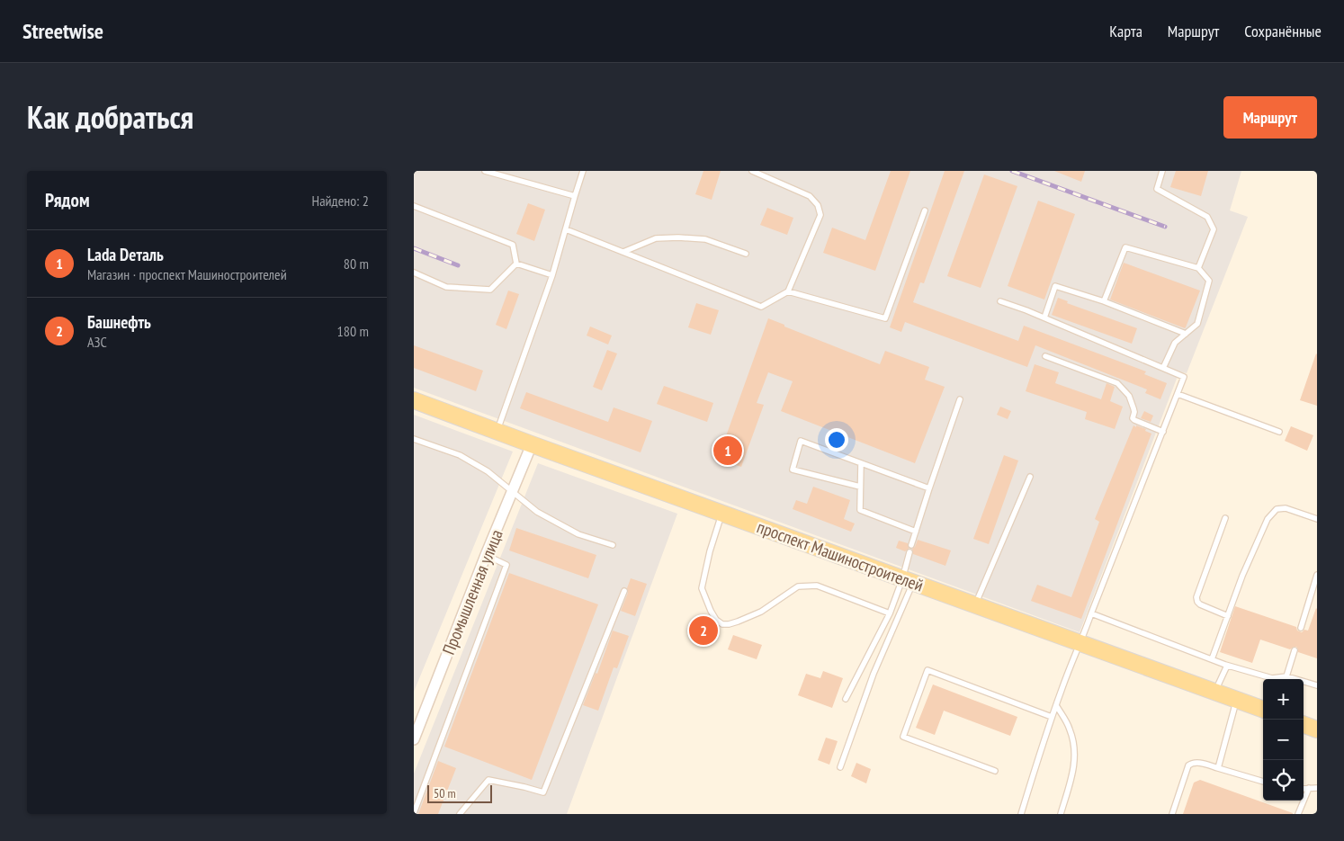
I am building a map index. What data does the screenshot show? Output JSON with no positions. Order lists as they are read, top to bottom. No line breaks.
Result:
{"streets":{"main road":["проспект Машиностроителей"],"street":["Промышленная улица"]},"crossings":[["проспект Машиностроителей","Промышленная улица"]],"scale_bar":"50 m","page":{"header":"Streetwise","nav":["Карта","Маршрут","Сохранённые"],"title":"Как добраться","buttons":"Маршрут","heading":["Рядом","Найдено: 2"],"list":[{"mark":"1","name":"Lada Dеталь","note":"Магазин · проспект Машиностроителей","value":"80 m"},{"mark":"2","name":"Башнефть","note":"АЗС","value":"180 m"}],"pins":["1","2"],"map_buttons":["+","−"],"scale":"50 m"}}
